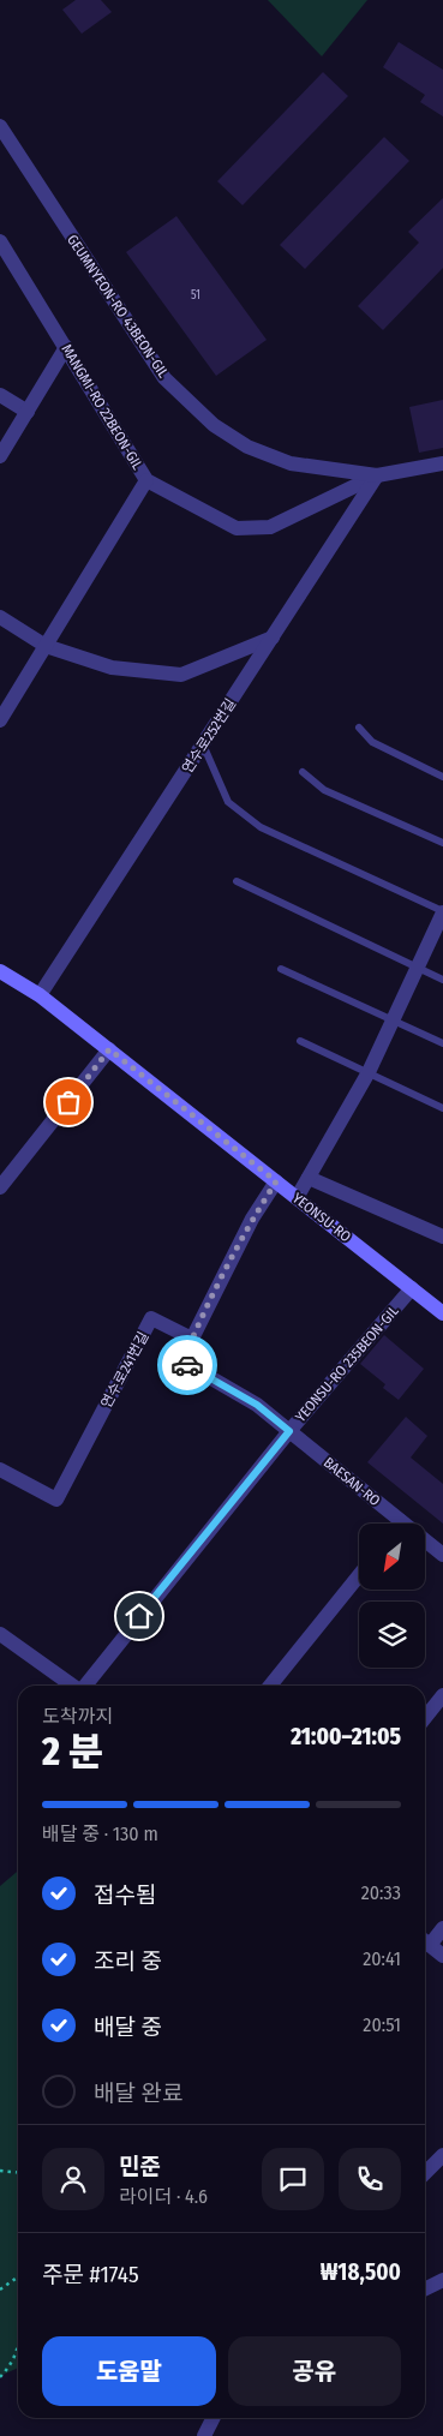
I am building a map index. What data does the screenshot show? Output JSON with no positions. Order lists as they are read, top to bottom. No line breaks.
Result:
{"streets":{"main road":["YEONSU-RO"],"street":["GEUMNYEON-RO 43BEON-GIL","MANGMI-RO 22BEON-GIL","연수로252번길","YEONSU-RO 235BEON-GIL","연수로241번길","BAESAN-RO"]},"crossings":[["GEUMNYEON-RO 43BEON-GIL","MANGMI-RO 22BEON-GIL"],["GEUMNYEON-RO 43BEON-GIL","연수로252번길"],["MANGMI-RO 22BEON-GIL","연수로252번길"],["연수로252번길","YEONSU-RO"],["YEONSU-RO","YEONSU-RO 235BEON-GIL"],["YEONSU-RO 235BEON-GIL","BAESAN-RO"],["연수로241번길","BAESAN-RO"]],"house_numbers":["51"],"north":"bottom left","page":{"heading":["2 분","도착까지","21:00–21:05"],"panel":["민준","라이더 · 4.6","주문 #1745","₩18,500"],"bar":"배달 중 · 130 m","list":[["접수됨","20:33"],["조리 중","20:41"],["배달 중","20:51"],"배달 완료"],"buttons":["도움말","공유"]}}
